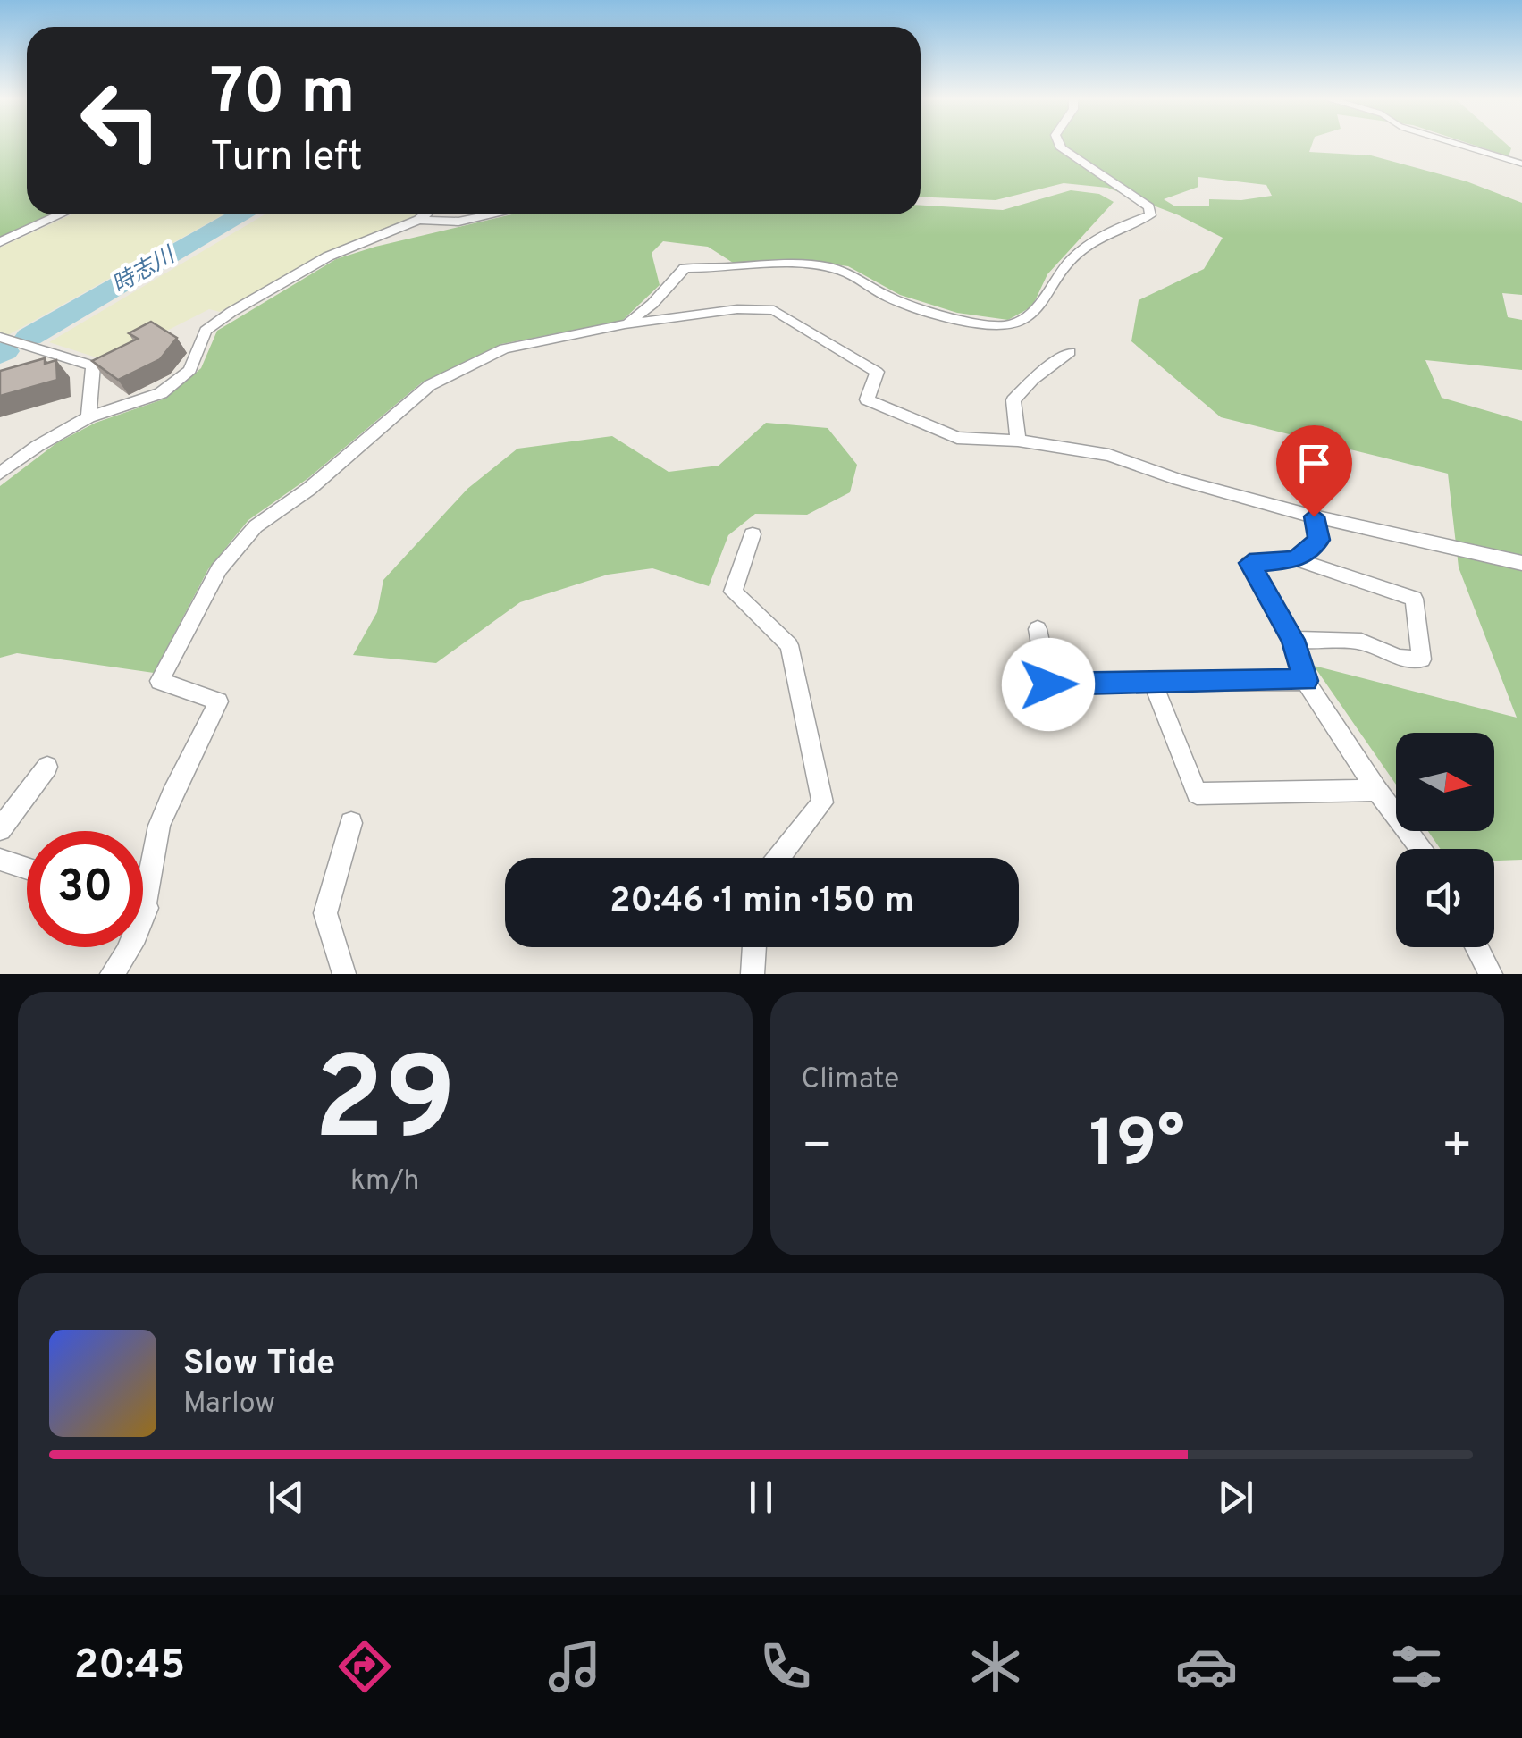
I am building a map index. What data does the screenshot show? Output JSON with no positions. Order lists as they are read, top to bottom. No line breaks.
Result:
{"water":["時志川"],"north":"right","page":{"turn":["70 m","Turn left"],"limit":"30","trip":"20:46 · 1 min · 150 m","tile":[["29","km/h"],"Climate"],"heat":["−","19°","+"],"song":["Slow Tide","Marlow"],"tabs":"20:45"}}
